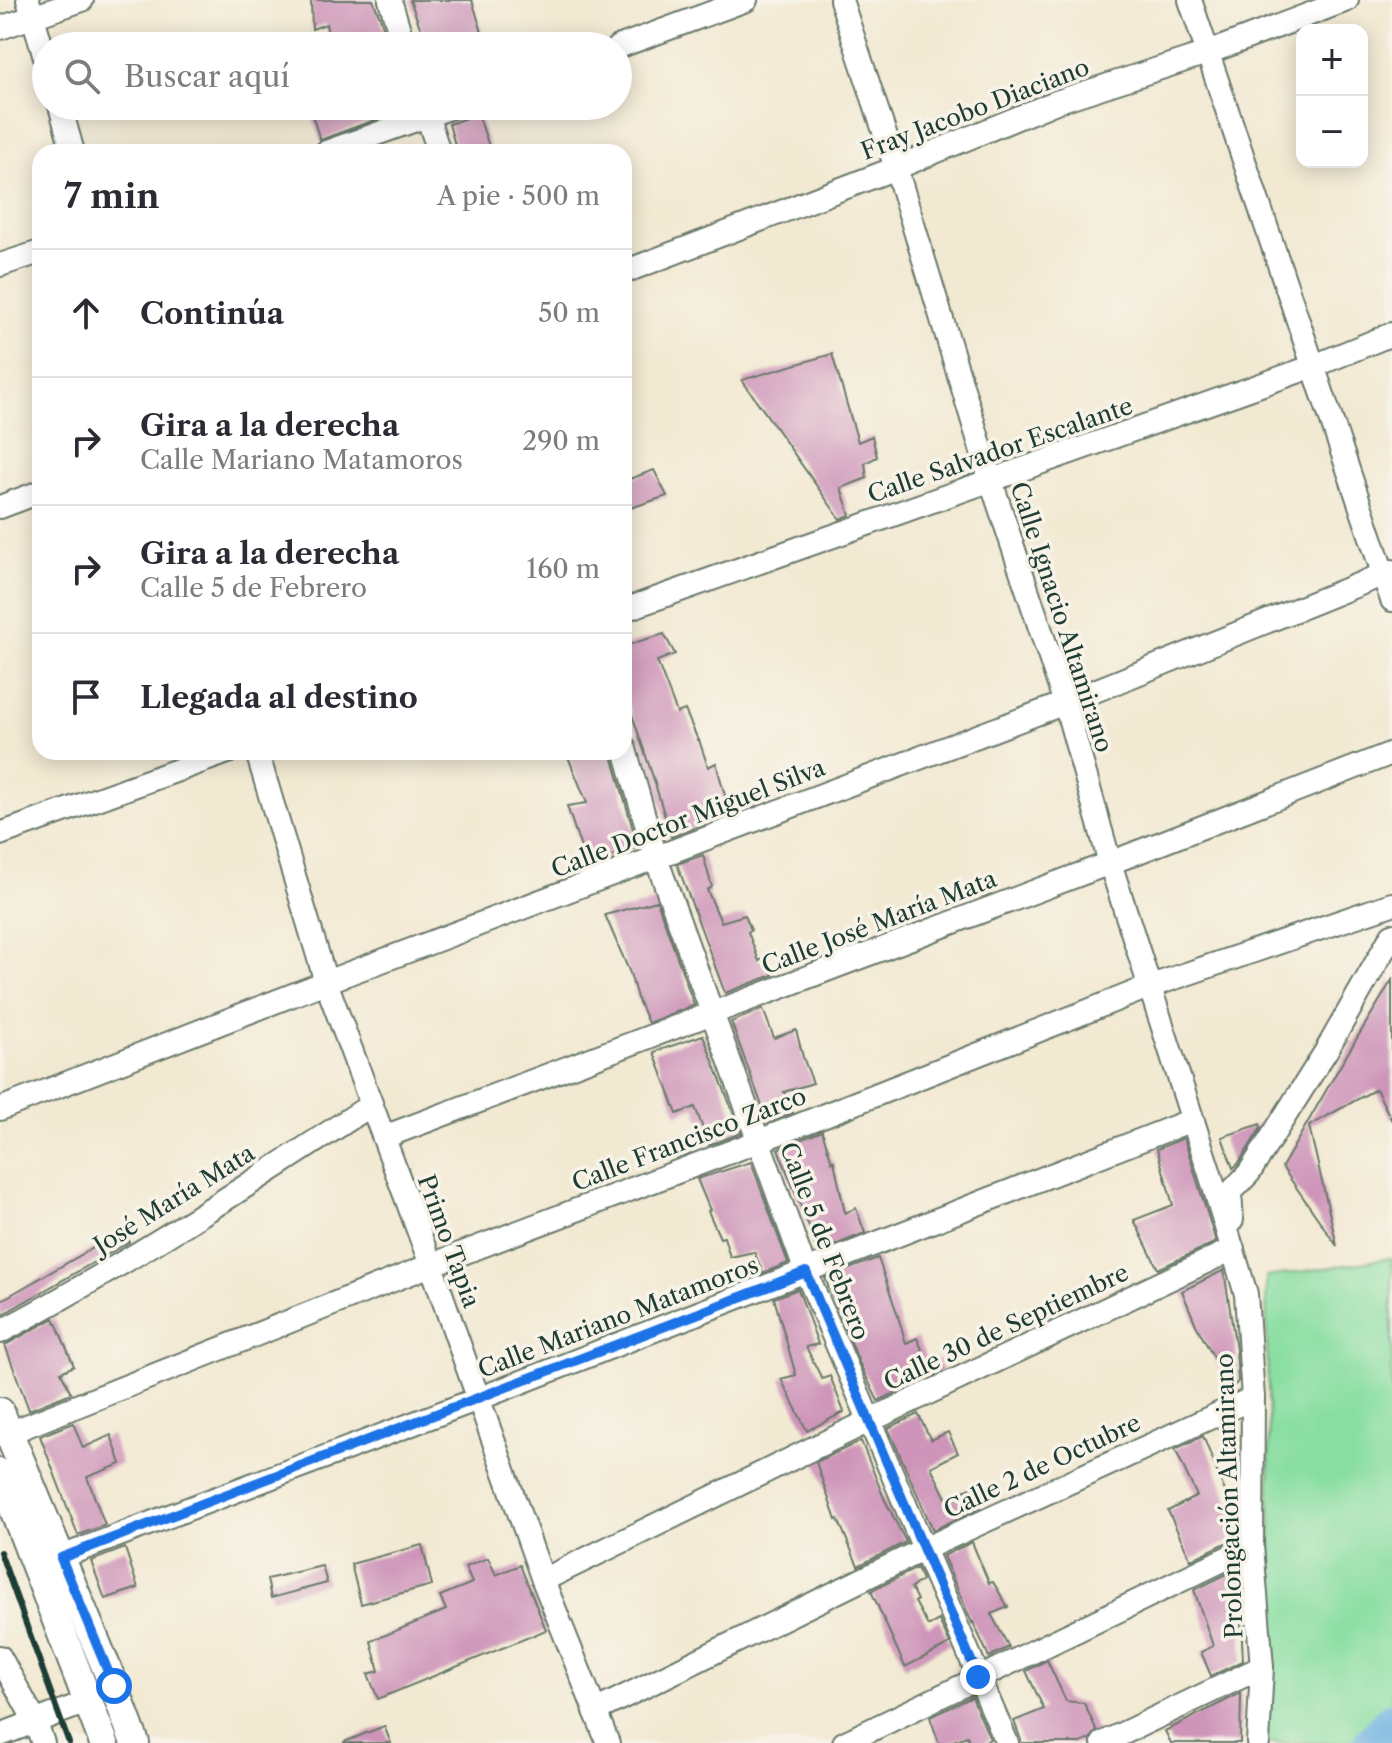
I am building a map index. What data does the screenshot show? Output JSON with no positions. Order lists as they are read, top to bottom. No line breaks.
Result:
{"streets":{"street":["Fray Jacobo Diaciano","Calle Salvador Escalante","Calle Ignacio Altamirano","Calle Doctor Miguel Silva","Calle José María Mata","Calle Francisco Zarco","José María Mata","Primo Tapia","Calle 5 de Febrero","Calle Mariano Matamoros","Calle 30 de Septiembre","Calle 2 de Octubre","Prolongación Altamirano"]},"crossings":[["Fray Jacobo Diaciano","Calle Ignacio Altamirano"],["Calle Salvador Escalante","Calle Ignacio Altamirano"],["Calle Ignacio Altamirano","Calle Doctor Miguel Silva"],["Calle Ignacio Altamirano","Calle José María Mata"],["Calle Ignacio Altamirano","Calle Francisco Zarco"],["Calle Ignacio Altamirano","Calle Mariano Matamoros"],["Calle Ignacio Altamirano","Calle 30 de Septiembre"],["Calle Ignacio Altamirano","Prolongación Altamirano"],["Calle Doctor Miguel Silva","Primo Tapia"],["Calle Doctor Miguel Silva","Calle 5 de Febrero"],["Calle José María Mata","Primo Tapia"],["Calle José María Mata","Calle 5 de Febrero"],["Calle Francisco Zarco","Primo Tapia"],["Calle Francisco Zarco","Calle 5 de Febrero"],["José María Mata","Primo Tapia"],["Primo Tapia","Calle Mariano Matamoros"],["Primo Tapia","Calle 30 de Septiembre"],["Primo Tapia","Calle 2 de Octubre"],["Calle 5 de Febrero","Calle Mariano Matamoros"],["Calle 5 de Febrero","Calle 30 de Septiembre"],["Calle 5 de Febrero","Calle 2 de Octubre"],["Calle 30 de Septiembre","Prolongación Altamirano"],["Calle 2 de Octubre","Prolongación Altamirano"]],"page":{"map_buttons":["+","−"],"search":"Buscar aquí","heading":["7 min","A pie · 500 m"],"list":[["Continúa","50 m"],["Gira a la derecha","Calle Mariano Matamoros","290 m"],["Gira a la derecha","Calle 5 de Febrero","160 m"],"Llegada al destino"]}}
